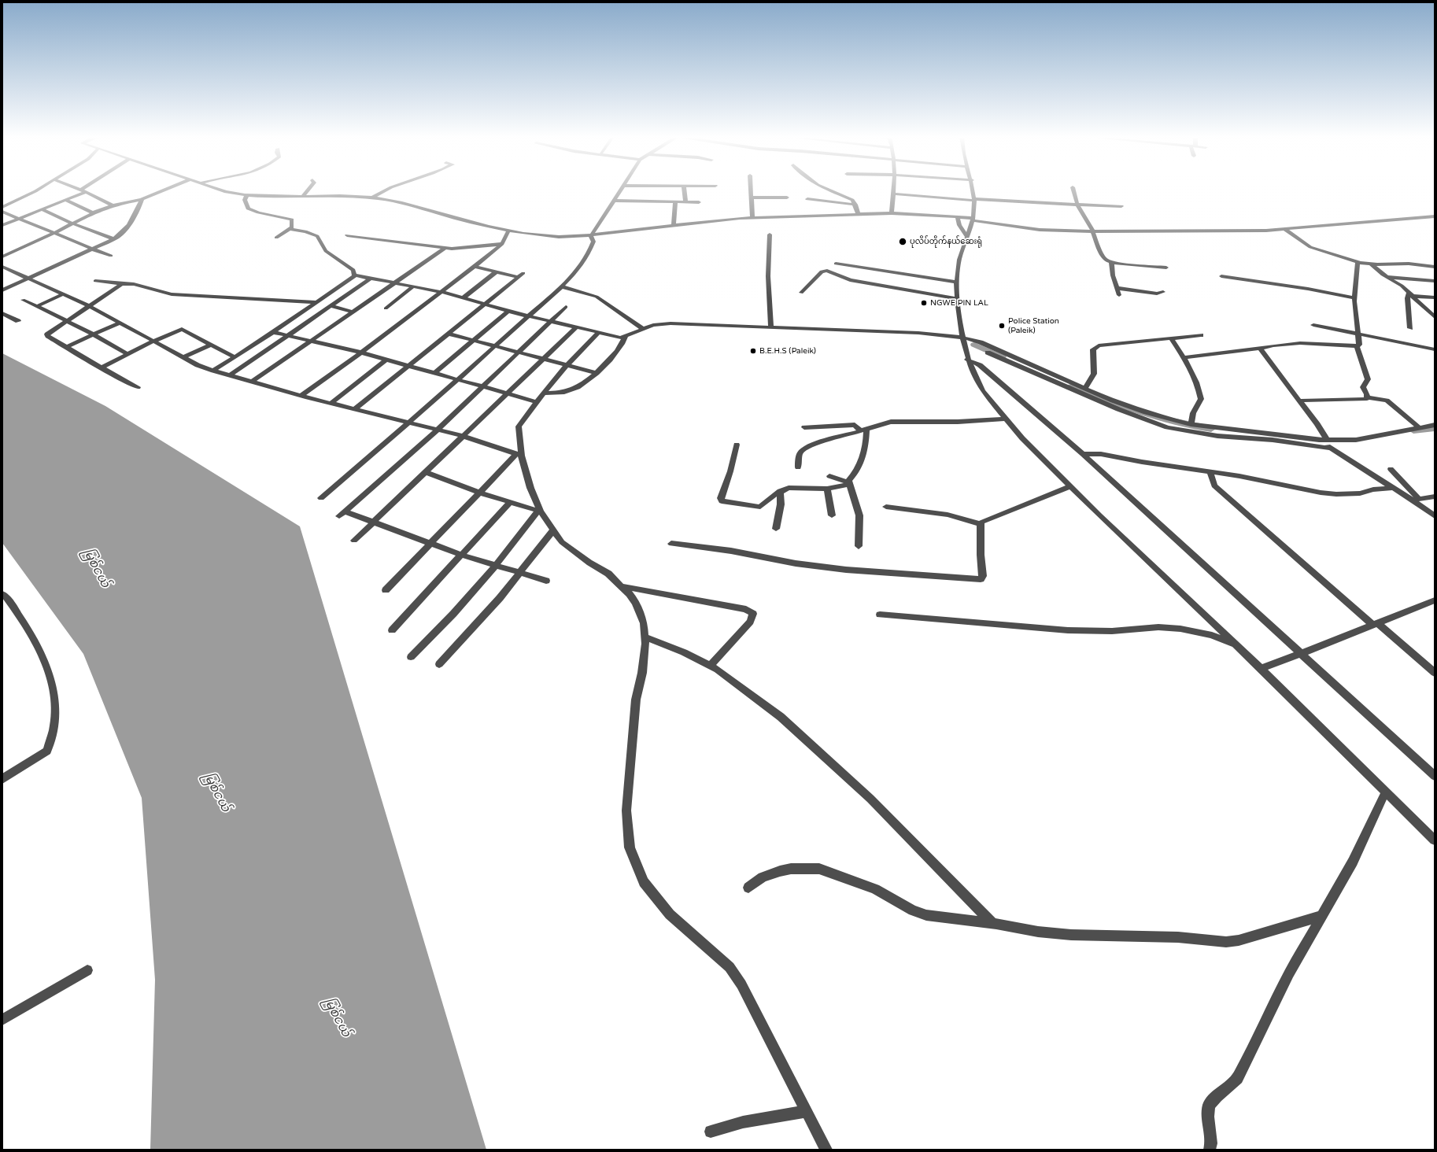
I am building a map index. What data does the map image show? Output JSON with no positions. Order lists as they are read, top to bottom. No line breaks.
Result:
{"water":["မြစ်ငယ်"],"places":["ပုလိပ်တိုက်နယ်ဆေးရုံ","NGWE PIN LAL","Police Station (Paleik)","B.E.H.S (Paleik)"]}
